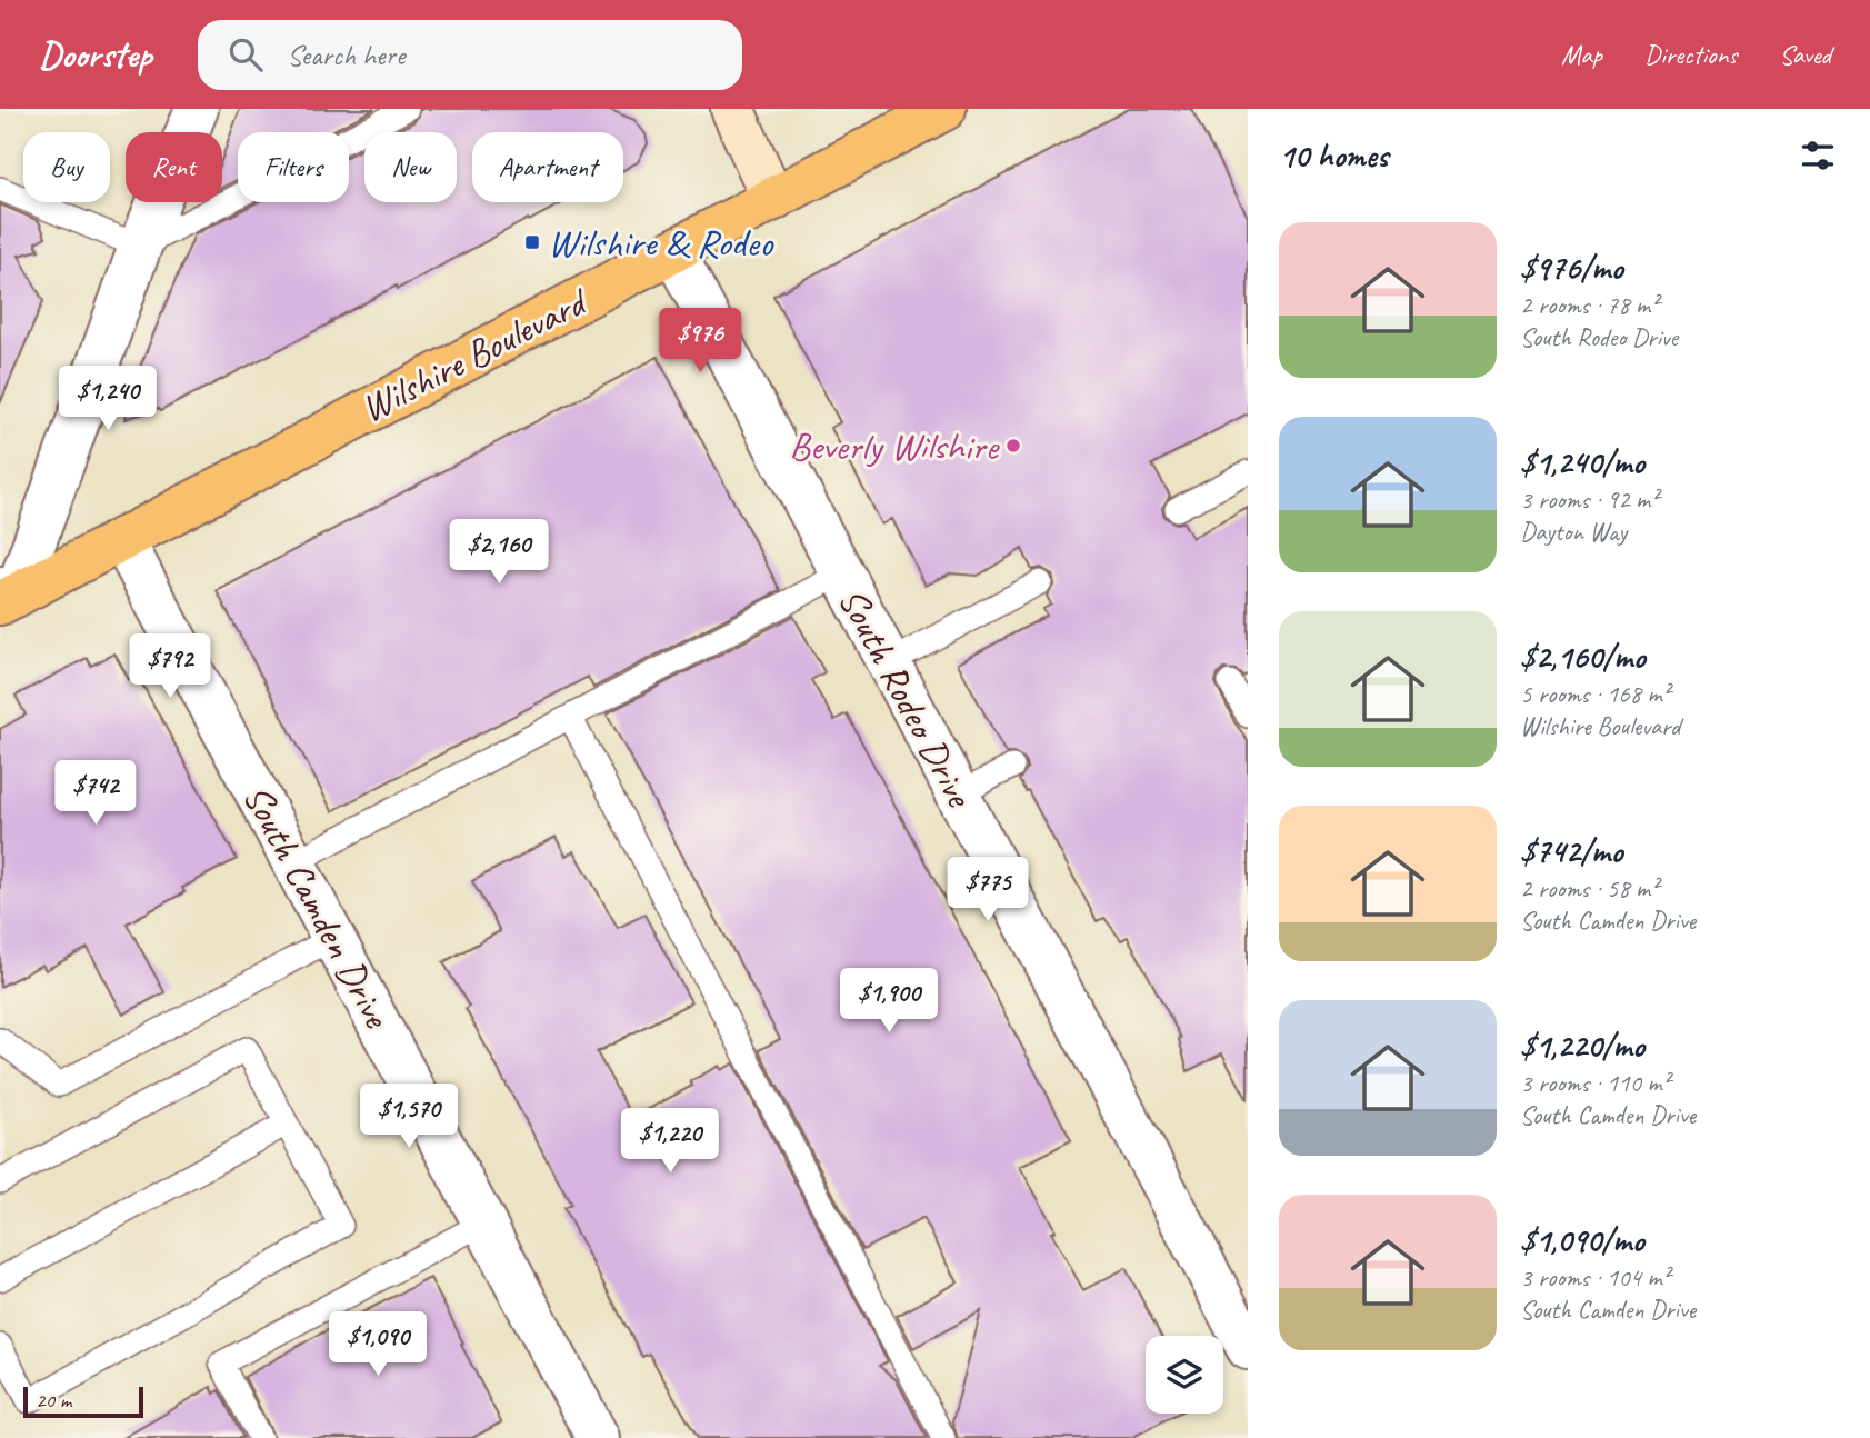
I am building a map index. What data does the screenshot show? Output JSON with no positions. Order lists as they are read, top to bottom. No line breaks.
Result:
{"streets":{"main road":["Wilshire Boulevard"],"street":["South Rodeo Drive","South Camden Drive"]},"crossings":[["Wilshire Boulevard","South Rodeo Drive"],["Wilshire Boulevard","South Camden Drive"]],"places":{"transit":["Wilshire & Rodeo"],"other":["Beverly Wilshire"]},"scale_bar":"20 m","page":{"header":"Doorstep","search":"Search here","nav":["Map","Directions","Saved"],"heading":"10 homes","chip":["Buy","Rent","Filters","New","Apartment"],"list":[{"name":"$976/mo","note":"2 rooms · 78 m² · South Rodeo Drive"},{"name":"$1,240/mo","note":"3 rooms · 92 m² · Dayton Way"},{"name":"$2,160/mo","note":"5 rooms · 168 m² · Wilshire Boulevard"},{"name":"$742/mo","note":"2 rooms · 58 m² · South Camden Drive"},{"name":"$1,220/mo","note":"3 rooms · 110 m² · South Camden Drive"},{"name":"$1,090/mo","note":"3 rooms · 104 m² · South Camden Drive"}],"price":["$976","$1,240","$2,160","$792","$742","$775","$1,900","$1,570","$1,220","$1,090"],"scale":"20 m"}}
